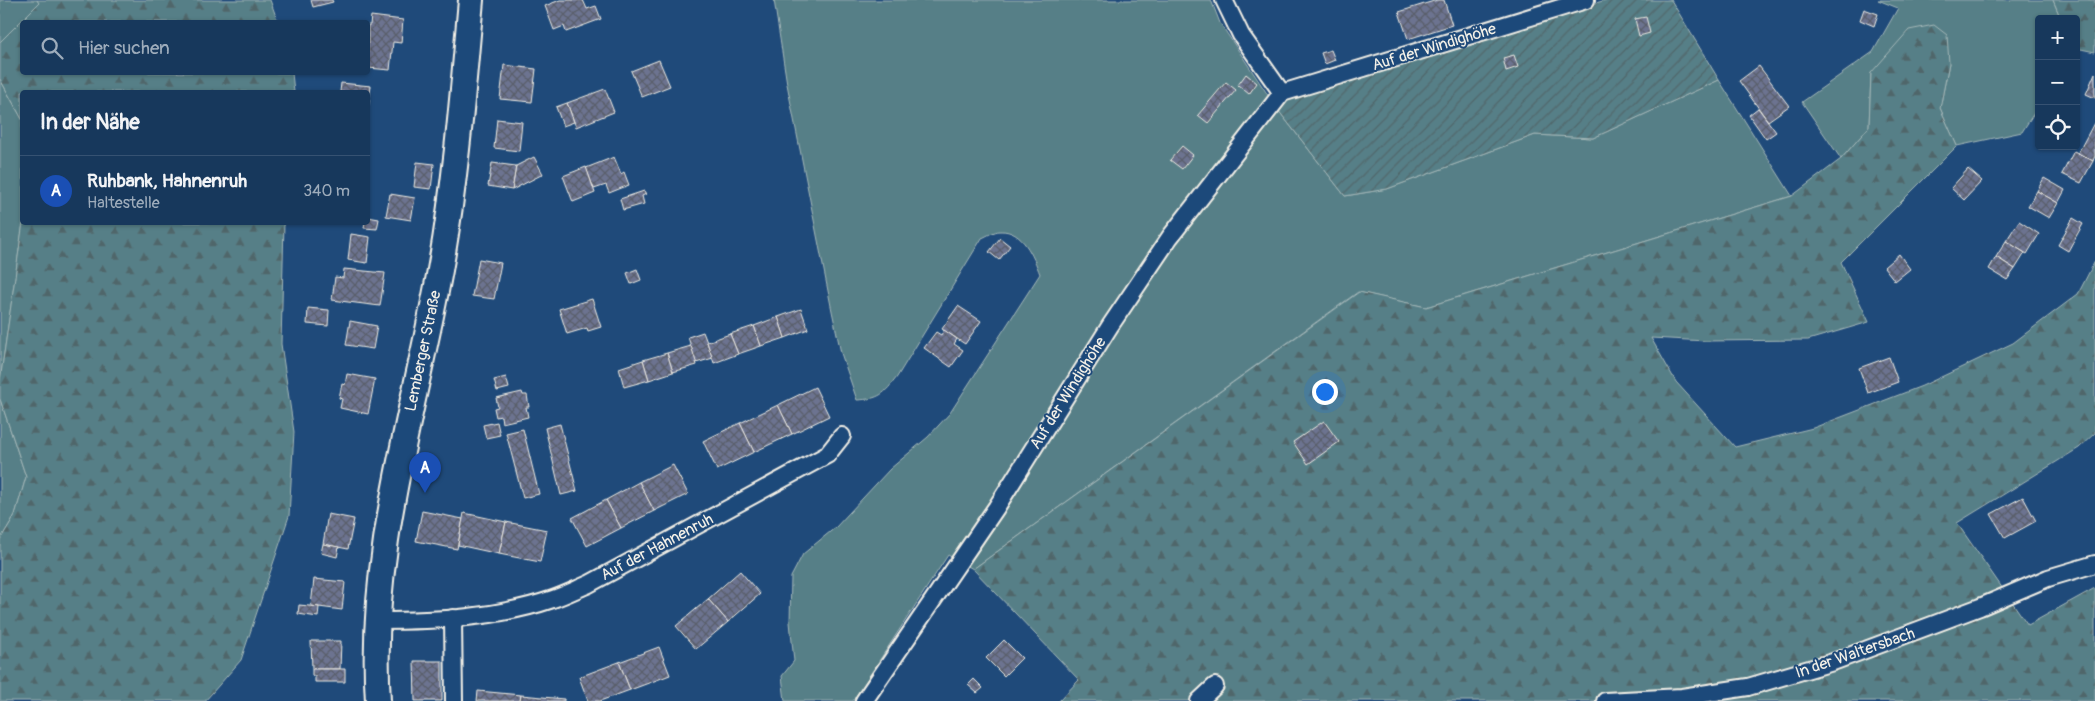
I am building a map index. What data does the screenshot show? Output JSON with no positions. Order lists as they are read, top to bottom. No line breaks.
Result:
{"streets":{"main road":["Lemberger Straße"],"street":["Auf der Windighöhe","Auf der Hahnenruh","In der Waltersbach"]},"crossings":[["Lemberger Straße","Auf der Hahnenruh"]],"page":{"map_buttons":["+","−"],"search":"Hier suchen","heading":"In der Nähe","list":[{"mark":"A","name":"Ruhbank, Hahnenruh","note":"Haltestelle","value":"340 m"}],"pins":"A"}}
